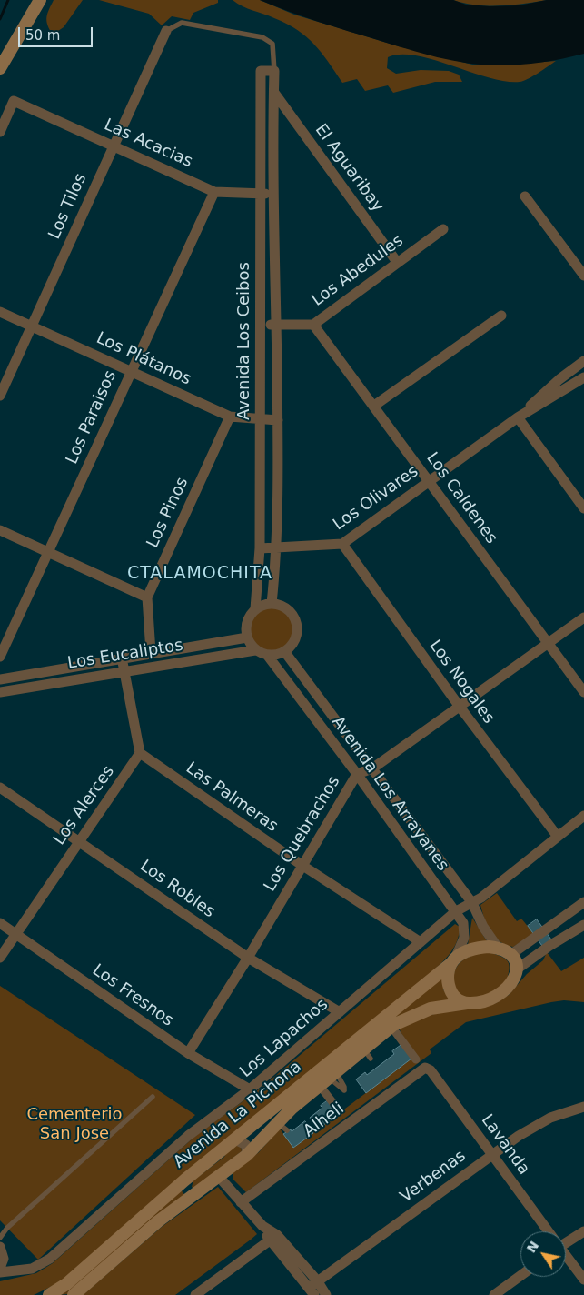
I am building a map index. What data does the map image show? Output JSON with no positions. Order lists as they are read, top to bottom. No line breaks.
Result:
{"streets":{"main road":["Avenida La Pichona"],"street":["Las Acacias","El Aguaribay","Los Tilos","Los Abedules","Avenida Los Ceibos","Los Plátanos","Los Paraisos","Los Olivares","Los Caldenes","Los Pinos","Los Eucaliptos","Los Nogales","Avenida Los Arrayanes","Las Palmeras","Los Alerces","Los Quebrachos","Los Robles","Los Fresnos","Los Lapachos","Alheli","Lavanda","Verbenas"]},"crossings":[["Las Acacias","Los Tilos"],["Las Acacias","Avenida Los Ceibos"],["Las Acacias","Los Paraisos"],["El Aguaribay","Los Abedules"],["El Aguaribay","Avenida Los Ceibos"],["Los Tilos","Los Plátanos"],["Los Abedules","Avenida Los Ceibos"],["Los Abedules","Los Caldenes"],["Avenida Los Ceibos","Los Plátanos"],["Avenida Los Ceibos","Los Olivares"],["Avenida Los Ceibos","Los Eucaliptos"],["Avenida Los Ceibos","Avenida Los Arrayanes"],["Los Plátanos","Los Paraisos"],["Los Plátanos","Los Pinos"],["Los Olivares","Los Caldenes"],["Los Olivares","Los Nogales"],["Los Caldenes","Los Quebrachos"],["Los Pinos","Los Eucaliptos"],["Los Eucaliptos","Avenida Los Arrayanes"],["Los Nogales","Los Quebrachos"],["Los Nogales","Los Lapachos"],["Avenida Los Arrayanes","Los Quebrachos"],["Avenida Los Arrayanes","Los Lapachos"],["Avenida Los Arrayanes","Avenida La Pichona"],["Las Palmeras","Los Alerces"],["Las Palmeras","Los Quebrachos"],["Las Palmeras","Los Lapachos"],["Los Alerces","Los Robles"],["Los Alerces","Los Fresnos"],["Los Quebrachos","Los Robles"],["Los Quebrachos","Los Fresnos"],["Los Robles","Los Lapachos"],["Los Fresnos","Los Lapachos"],["Alheli","Lavanda"],["Lavanda","Verbenas"]],"districts":["CTALAMOCHITA"],"parks":["Cementerio San Jose"],"scale_bar":"50 m","north":"top left"}
